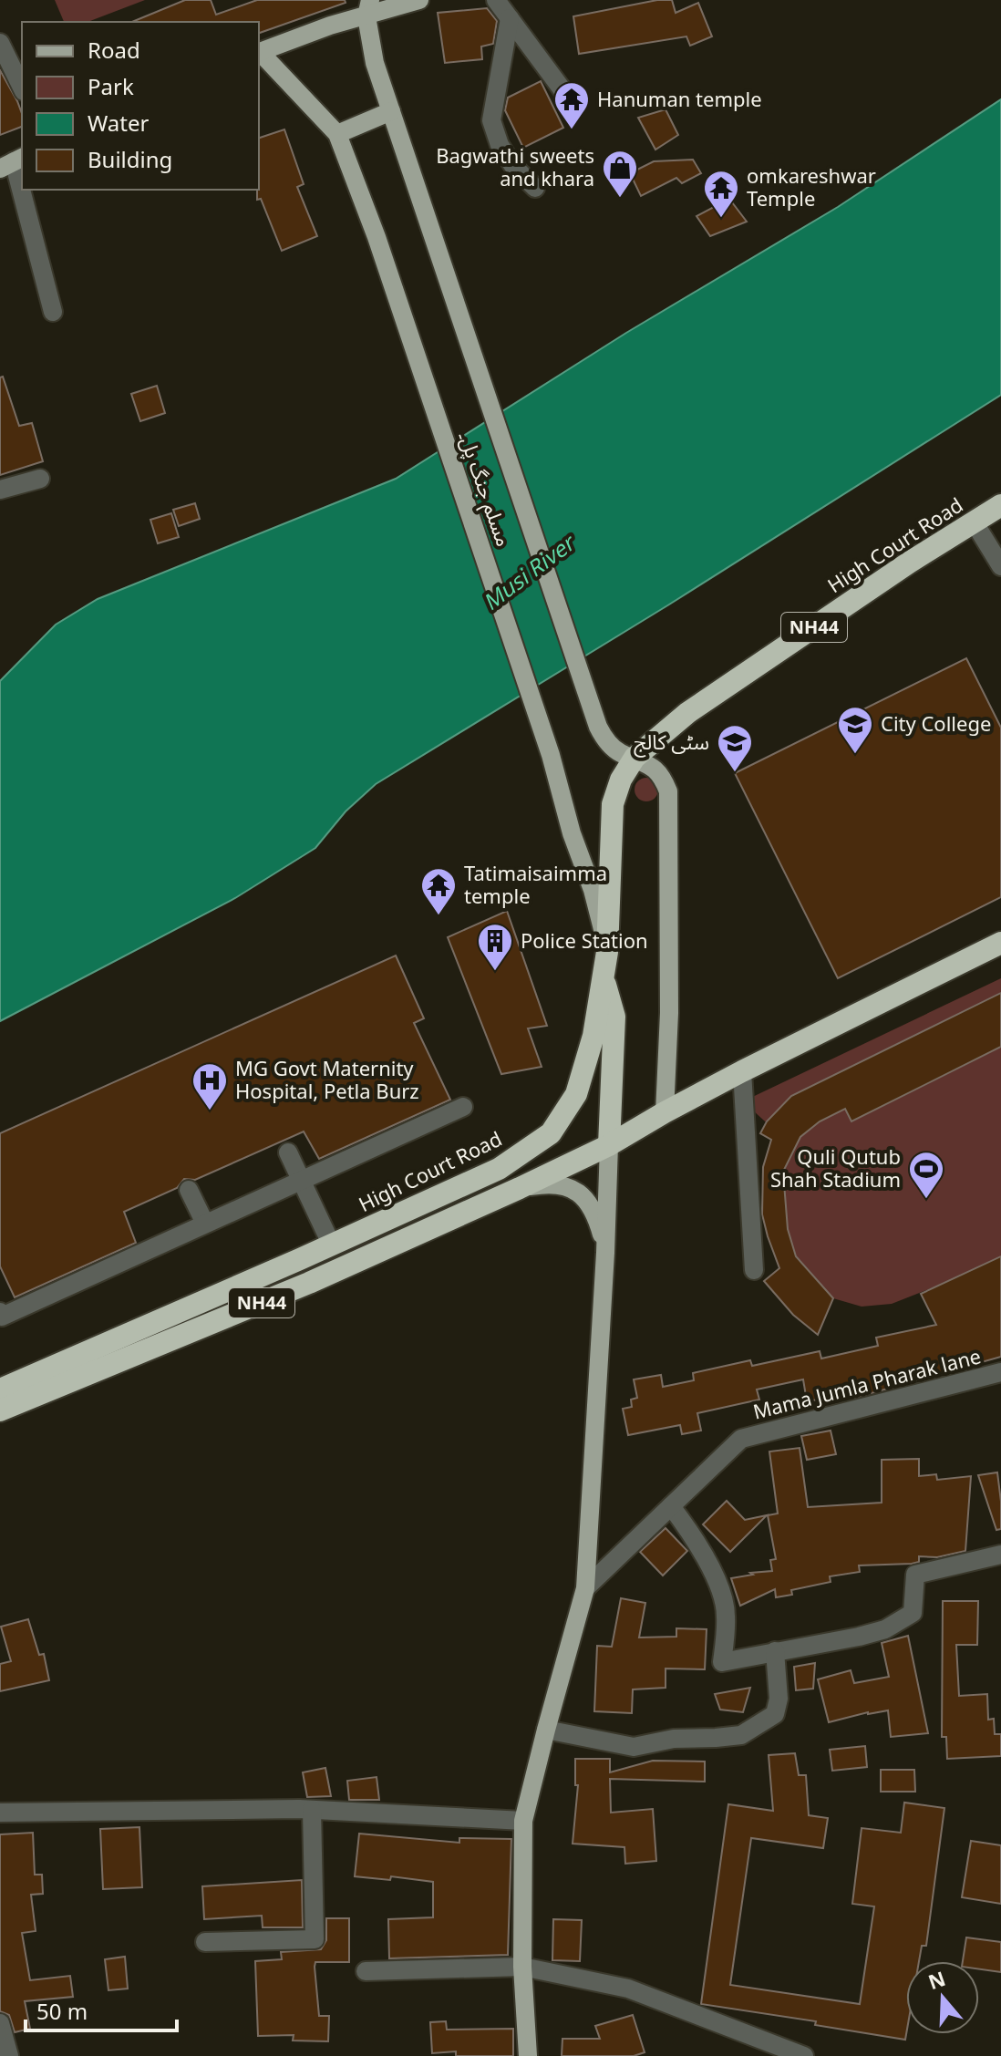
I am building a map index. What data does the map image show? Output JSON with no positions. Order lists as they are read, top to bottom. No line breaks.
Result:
{"streets":{"highway":["High Court Road","NH44"],"main road":["مسلم جنگ پل۔"],"street":["Mama Jumla Pharak lane"]},"crossings":[["مسلم جنگ پل۔","High Court Road"]],"water":["Musi River"],"places":{"temple":["Hanuman temple","omkareshwar Temple","Tatimaisaimma temple"],"shop":["Bagwathi sweets and khara"],"school or university":["City College","سٹی کالج"],"building":["Police Station"],"hospital":["MG Govt Maternity Hospital, Petla Burz"],"sports":["Quli Qutub Shah Stadium"]},"legend":["Road","Park","Water","Building"],"scale_bar":"50 m","north":"top"}
